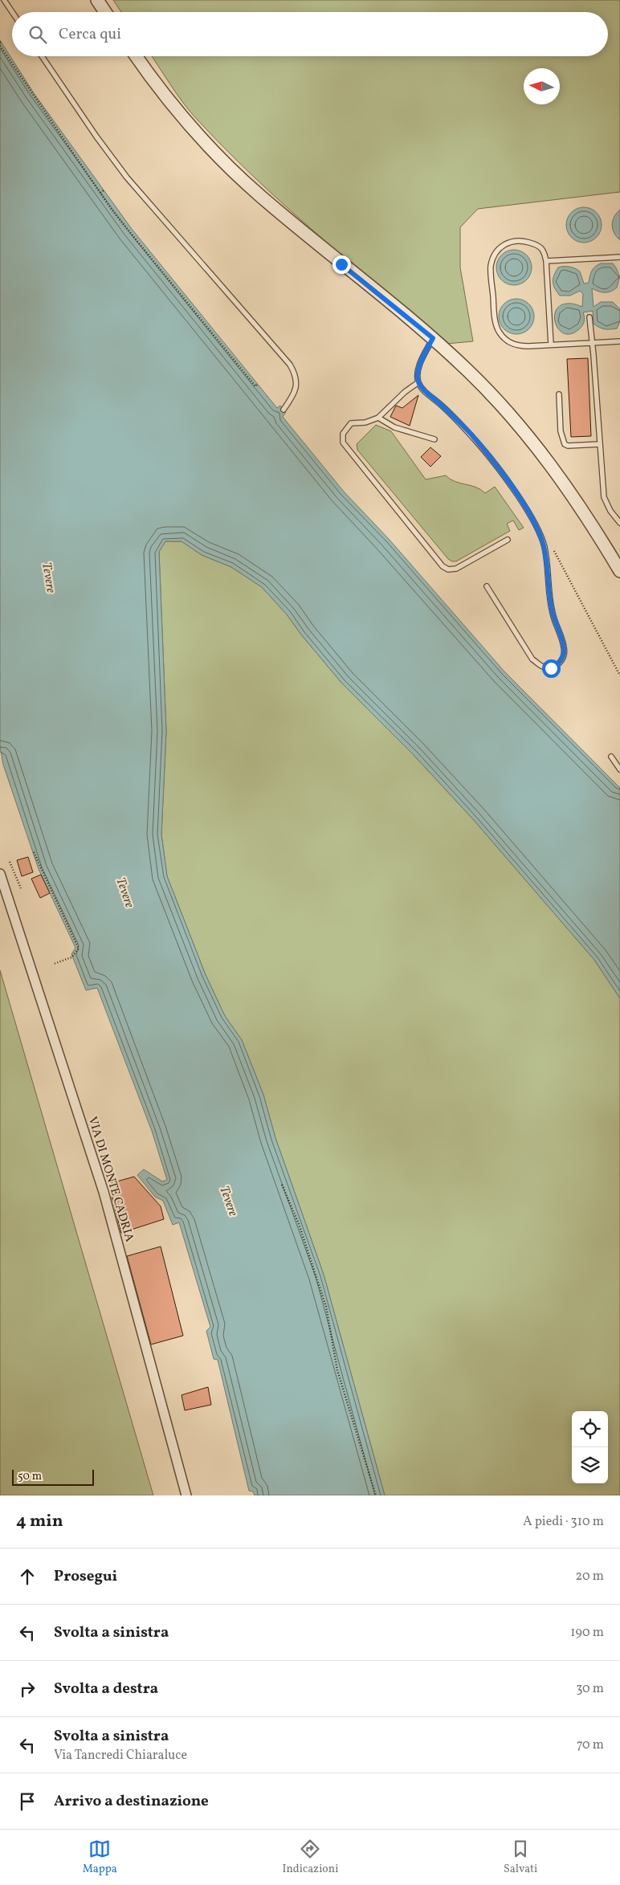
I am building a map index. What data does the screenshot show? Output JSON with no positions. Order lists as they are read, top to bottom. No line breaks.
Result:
{"streets":{"street":["VIA DI MONTE CADRIA"]},"water":["Tevere"],"scale_bar":"50 m","north":"left","page":{"search":"Cerca qui","scale":"50 m","heading":["4 min","A piedi · 310 m"],"list":[["Prosegui","20 m"],["Svolta a sinistra","190 m"],["Svolta a destra","30 m"],["Svolta a sinistra","Via Tancredi Chiaraluce","70 m"],"Arrivo a destinazione"],"nav":["Mappa","Indicazioni","Salvati"]}}
